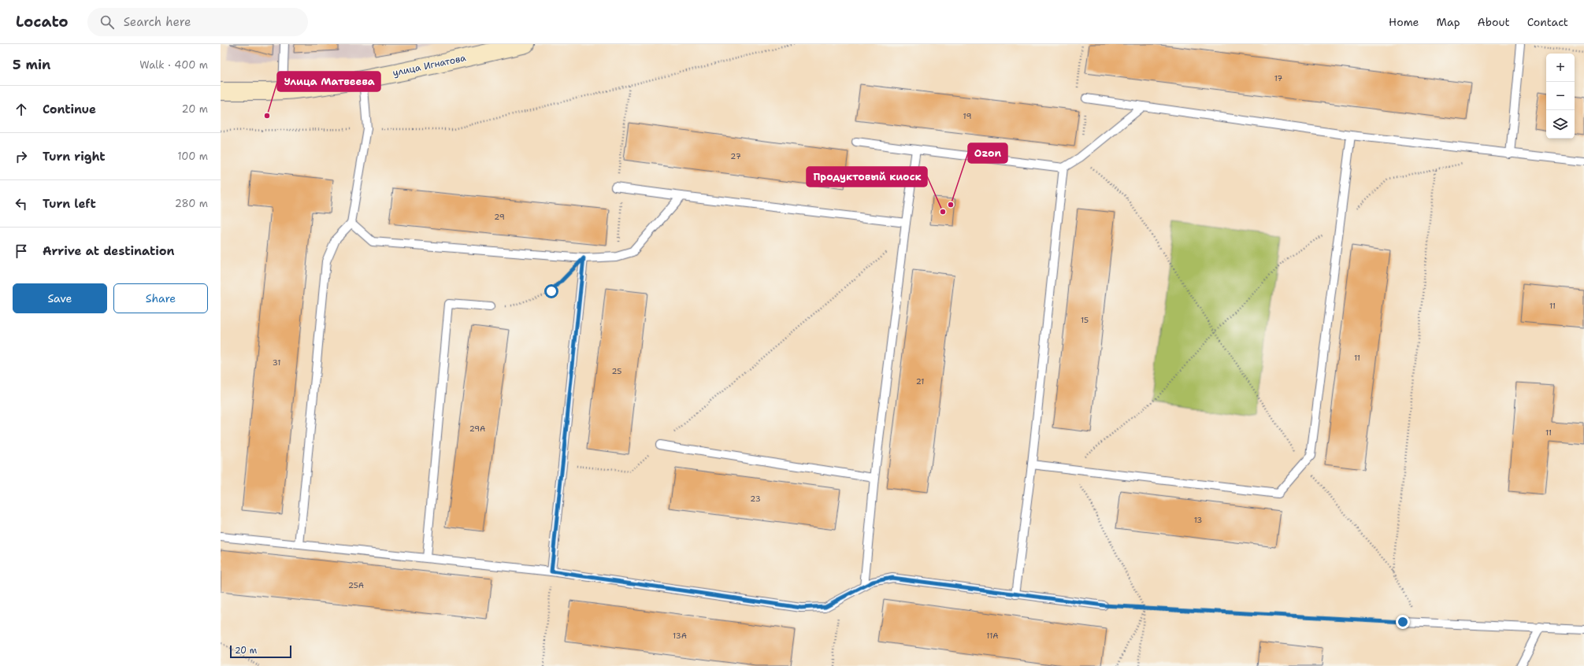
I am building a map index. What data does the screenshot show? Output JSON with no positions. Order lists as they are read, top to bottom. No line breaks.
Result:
{"streets":{"main road":["улица Игнатова"]},"places":["Улица Матвеева","Ozon","Продуктовый киоск"],"house_numbers":["17","19","27","29","11","15","11","31","25","21","29А","11","23","13","25А","13А","11А"],"scale_bar":"20 m","page":{"header":"Locato","search":"Search here","nav":["Home","Map","About","Contact"],"heading":["5 min","Walk · 400 m"],"map_buttons":["+","−"],"list":[["Continue","20 m"],["Turn right","100 m"],["Turn left","280 m"],"Arrive at destination"],"buttons":["Save","Share"],"scale":"20 m"}}
